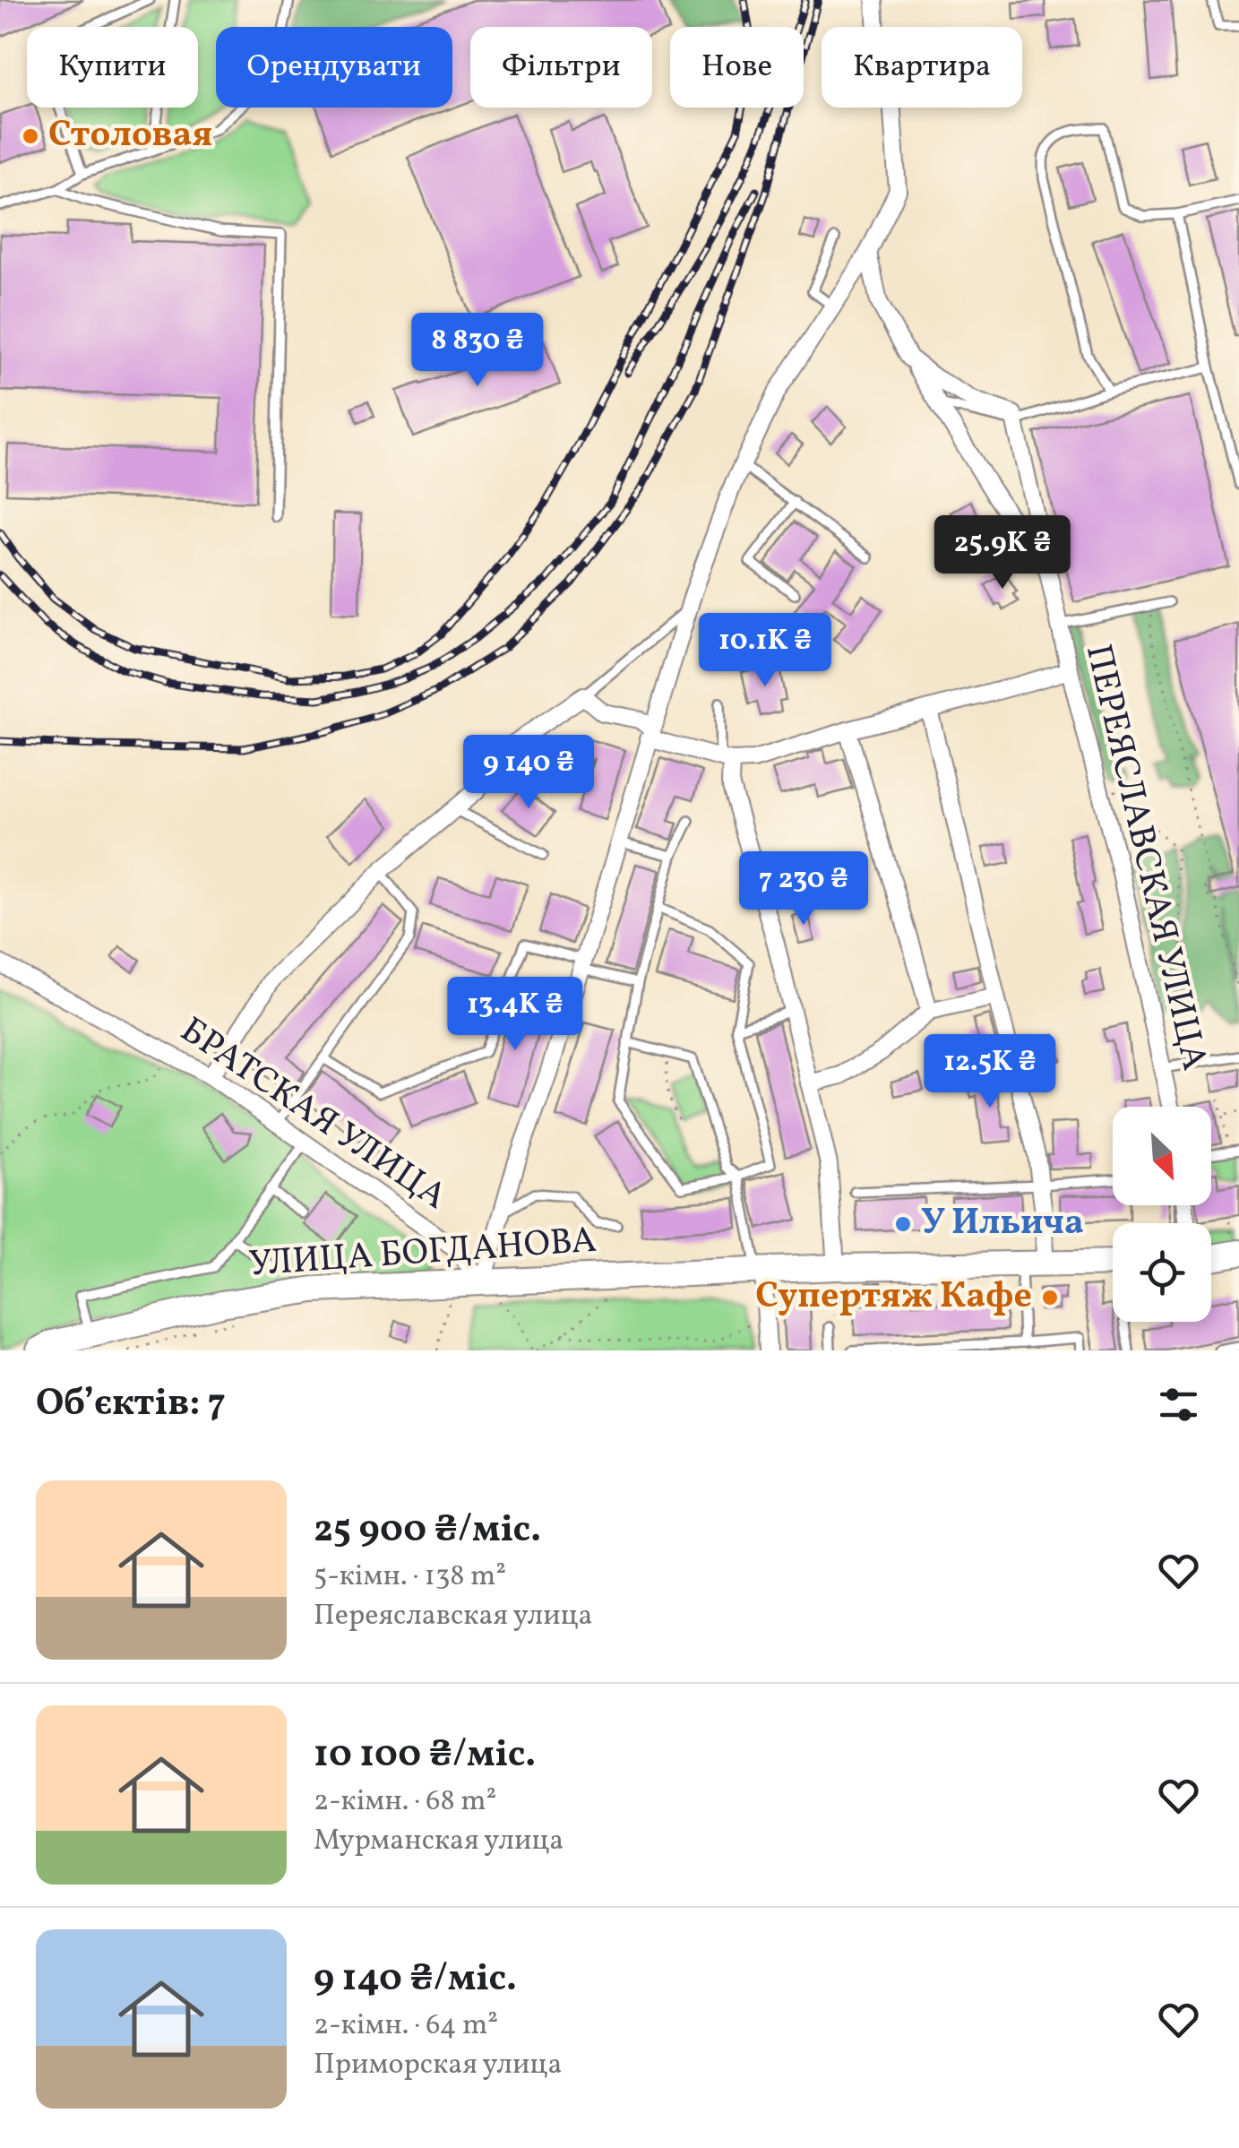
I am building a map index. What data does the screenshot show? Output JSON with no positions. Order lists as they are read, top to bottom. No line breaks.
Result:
{"streets":{"main road":["УЛИЦА БОГДАНОВА"],"street":["ПЕРЕЯСЛАВСКАЯ УЛИЦА","БРАТСКАЯ УЛИЦА"]},"crossings":[["БРАТСКАЯ УЛИЦА","УЛИЦА БОГДАНОВА"]],"places":["Столовая","У Ильича","Супертяж Кафе"],"north":"bottom right","page":{"chip":["Купити","Орендувати","Фільтри","Нове","Квартира"],"price":["8 830 ₴","25.9K ₴","10.1K ₴","9 140 ₴","7 230 ₴","13.4K ₴","12.5K ₴"],"heading":"Об’єктів: 7","list":[{"name":"25 900 ₴/міс.","note":"5-кімн. · 138 m² · Переяславская улица"},{"name":"10 100 ₴/міс.","note":"2-кімн. · 68 m² · Мурманская улица"},{"name":"9 140 ₴/міс.","note":"2-кімн. · 64 m² · Приморская улица"}]}}
